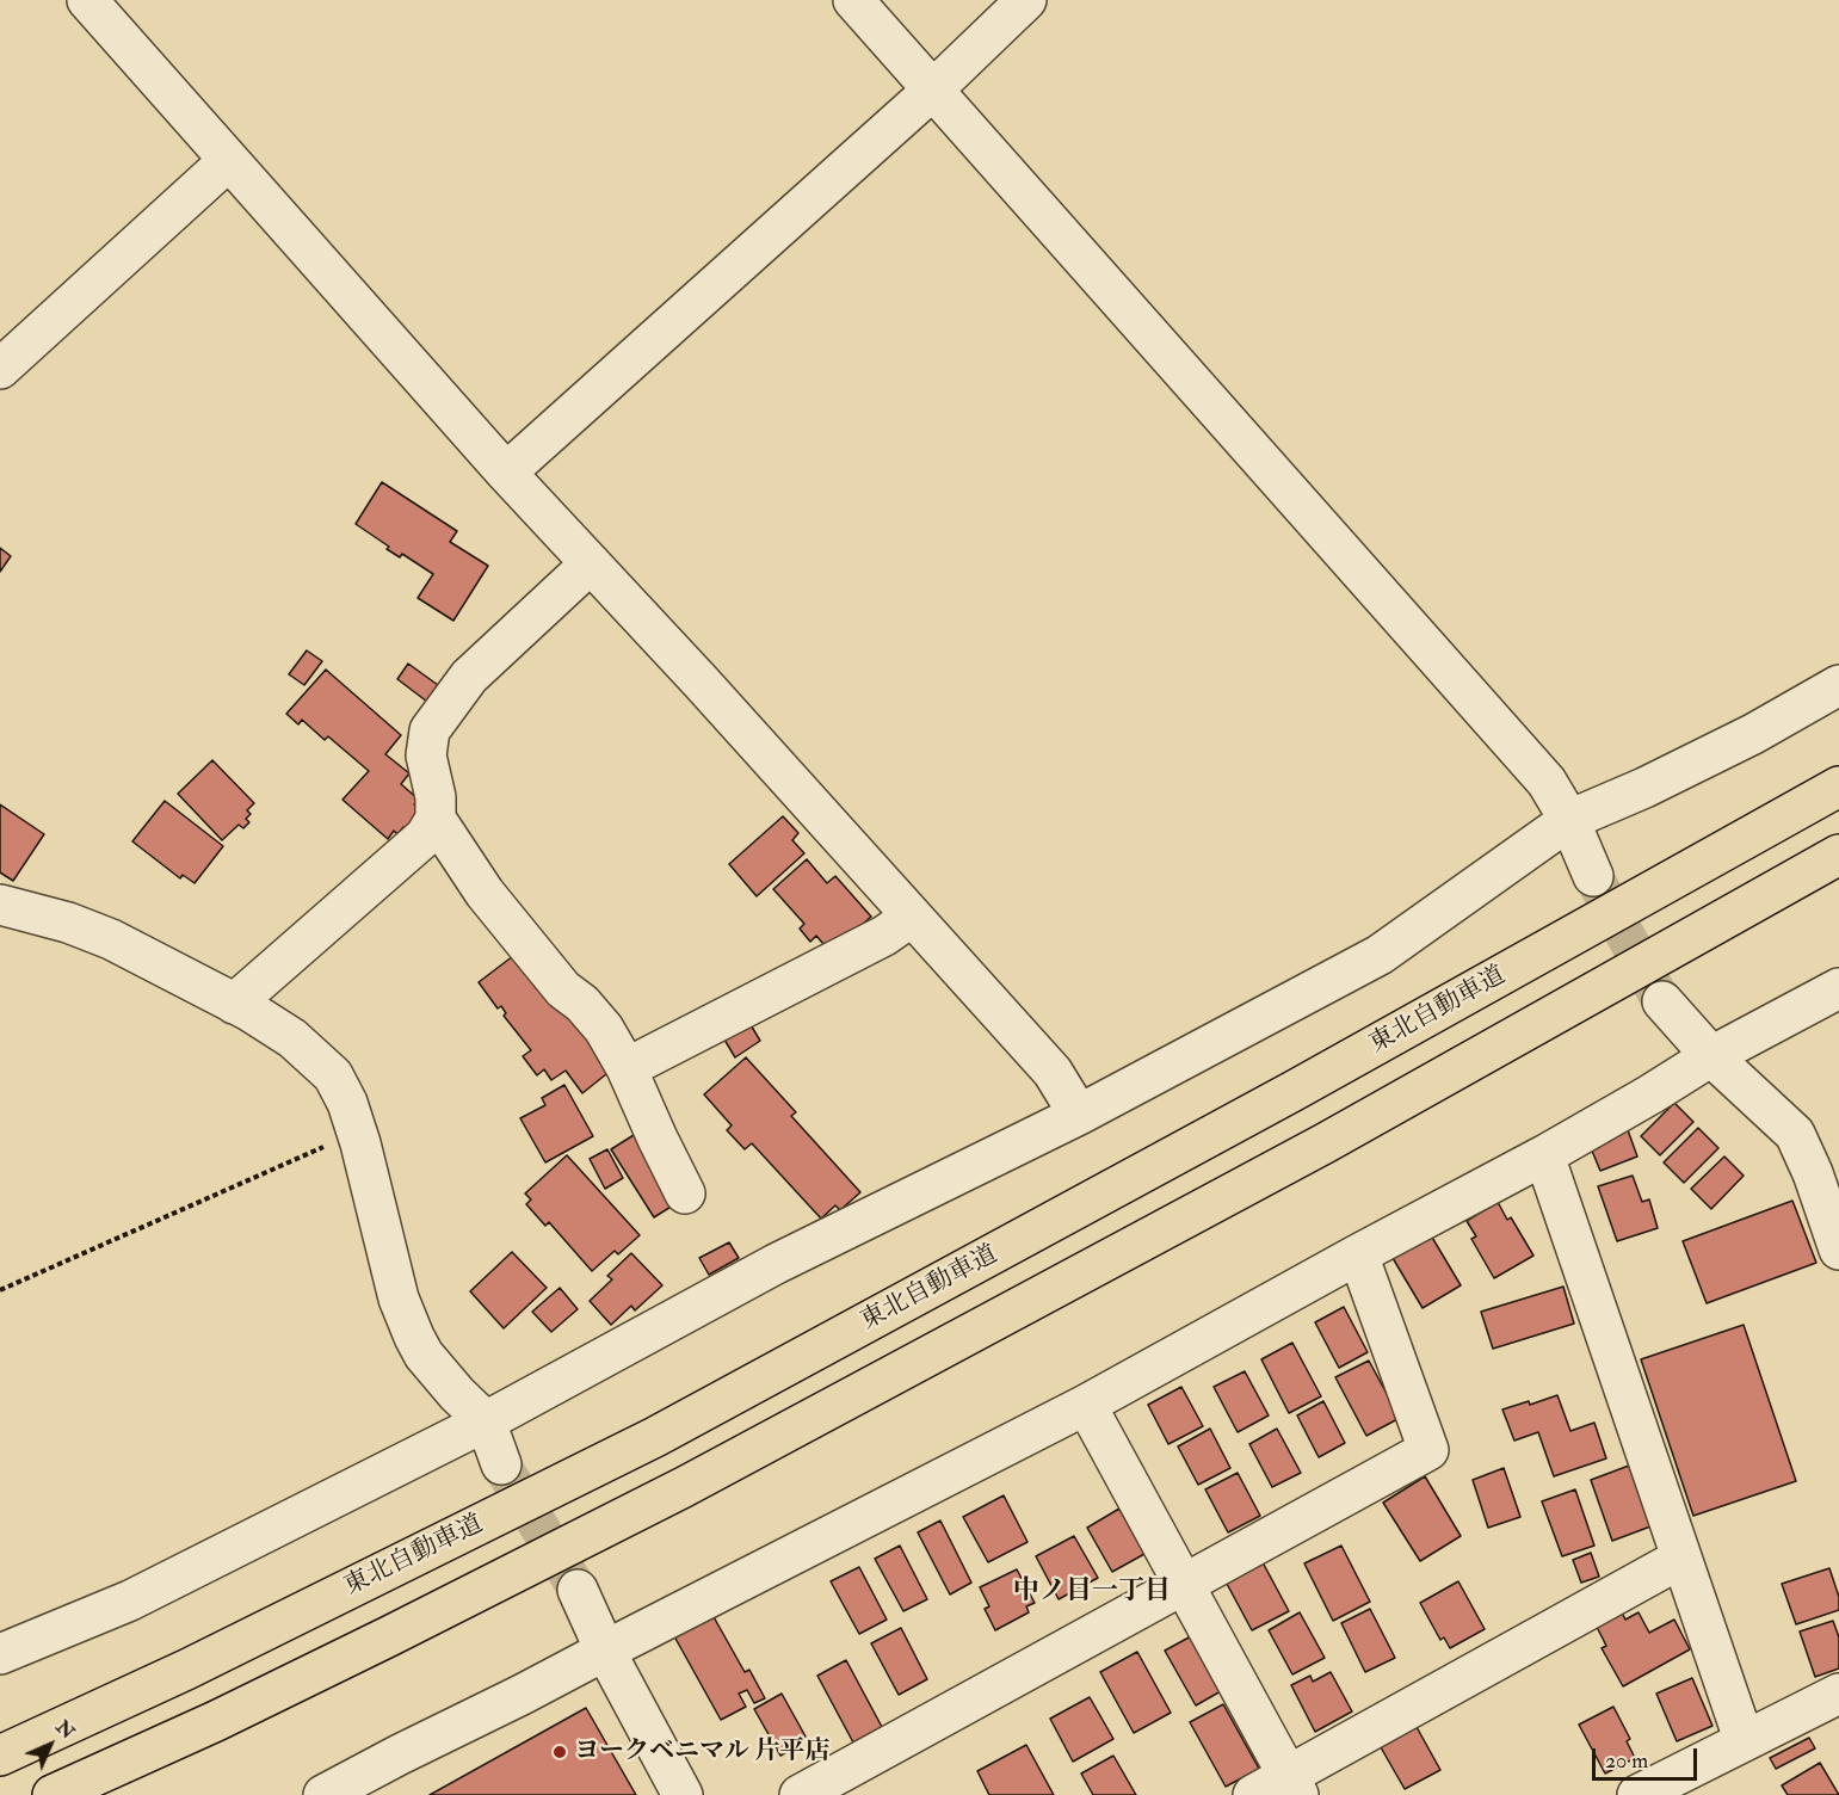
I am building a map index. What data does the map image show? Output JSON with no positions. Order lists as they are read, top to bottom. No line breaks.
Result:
{"streets":{"highway":["東北自動車道"]},"districts":["中ノ目一丁目"],"places":["ヨークベニマル 片平店"],"scale_bar":"20 m","north":"top right"}
